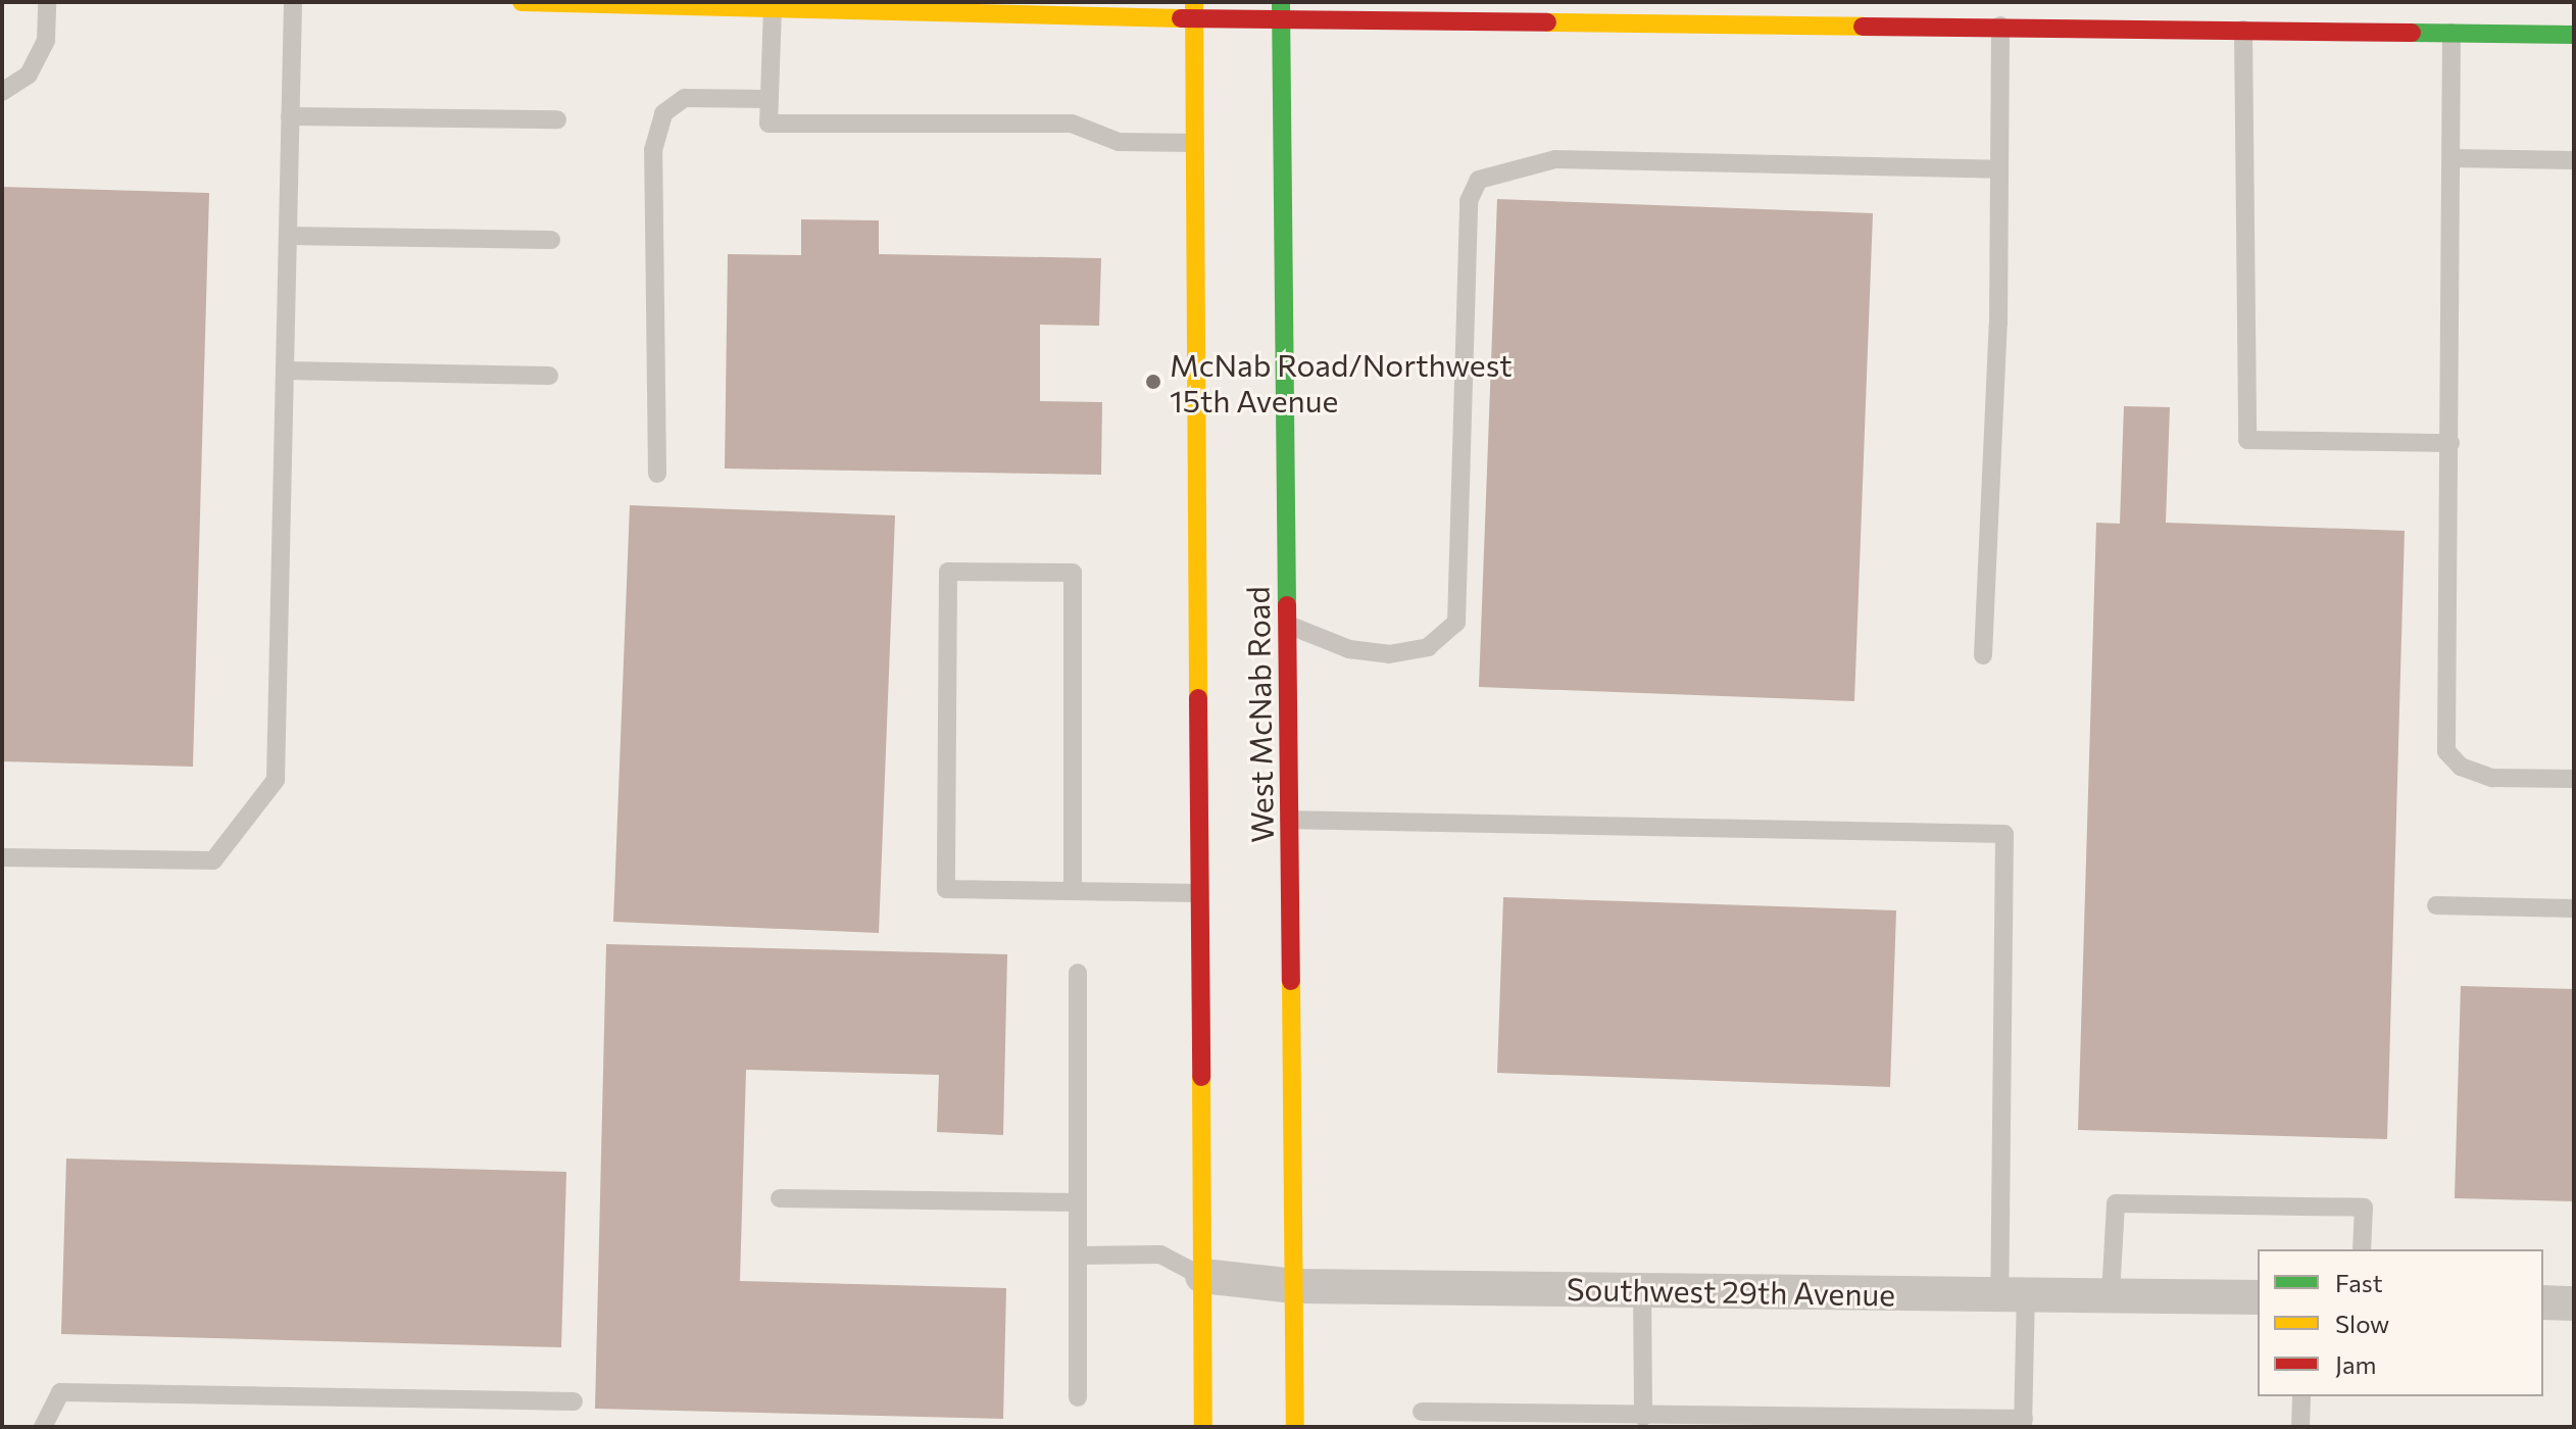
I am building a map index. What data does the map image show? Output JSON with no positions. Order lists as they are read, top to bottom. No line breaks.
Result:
{"streets":{"main road":["West McNab Road"],"street":["Southwest 29th Avenue"]},"crossings":[["West McNab Road","Southwest 29th Avenue"]],"places":["McNab Road/Northwest 15th Avenue"],"legend":["Fast","Slow","Jam"]}
